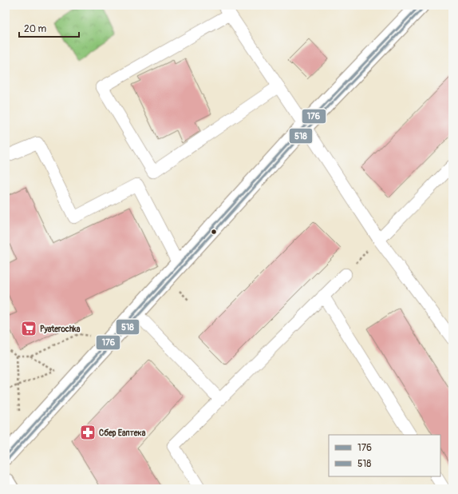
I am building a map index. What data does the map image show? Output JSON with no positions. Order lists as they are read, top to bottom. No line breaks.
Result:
{"places":{"supermarket":["Pyaterochka"],"pharmacy":["Сбер Еаптека"]},"lines":["transit line 176","transit line 518"],"legend":["176","518"],"scale_bar":"20 m"}
